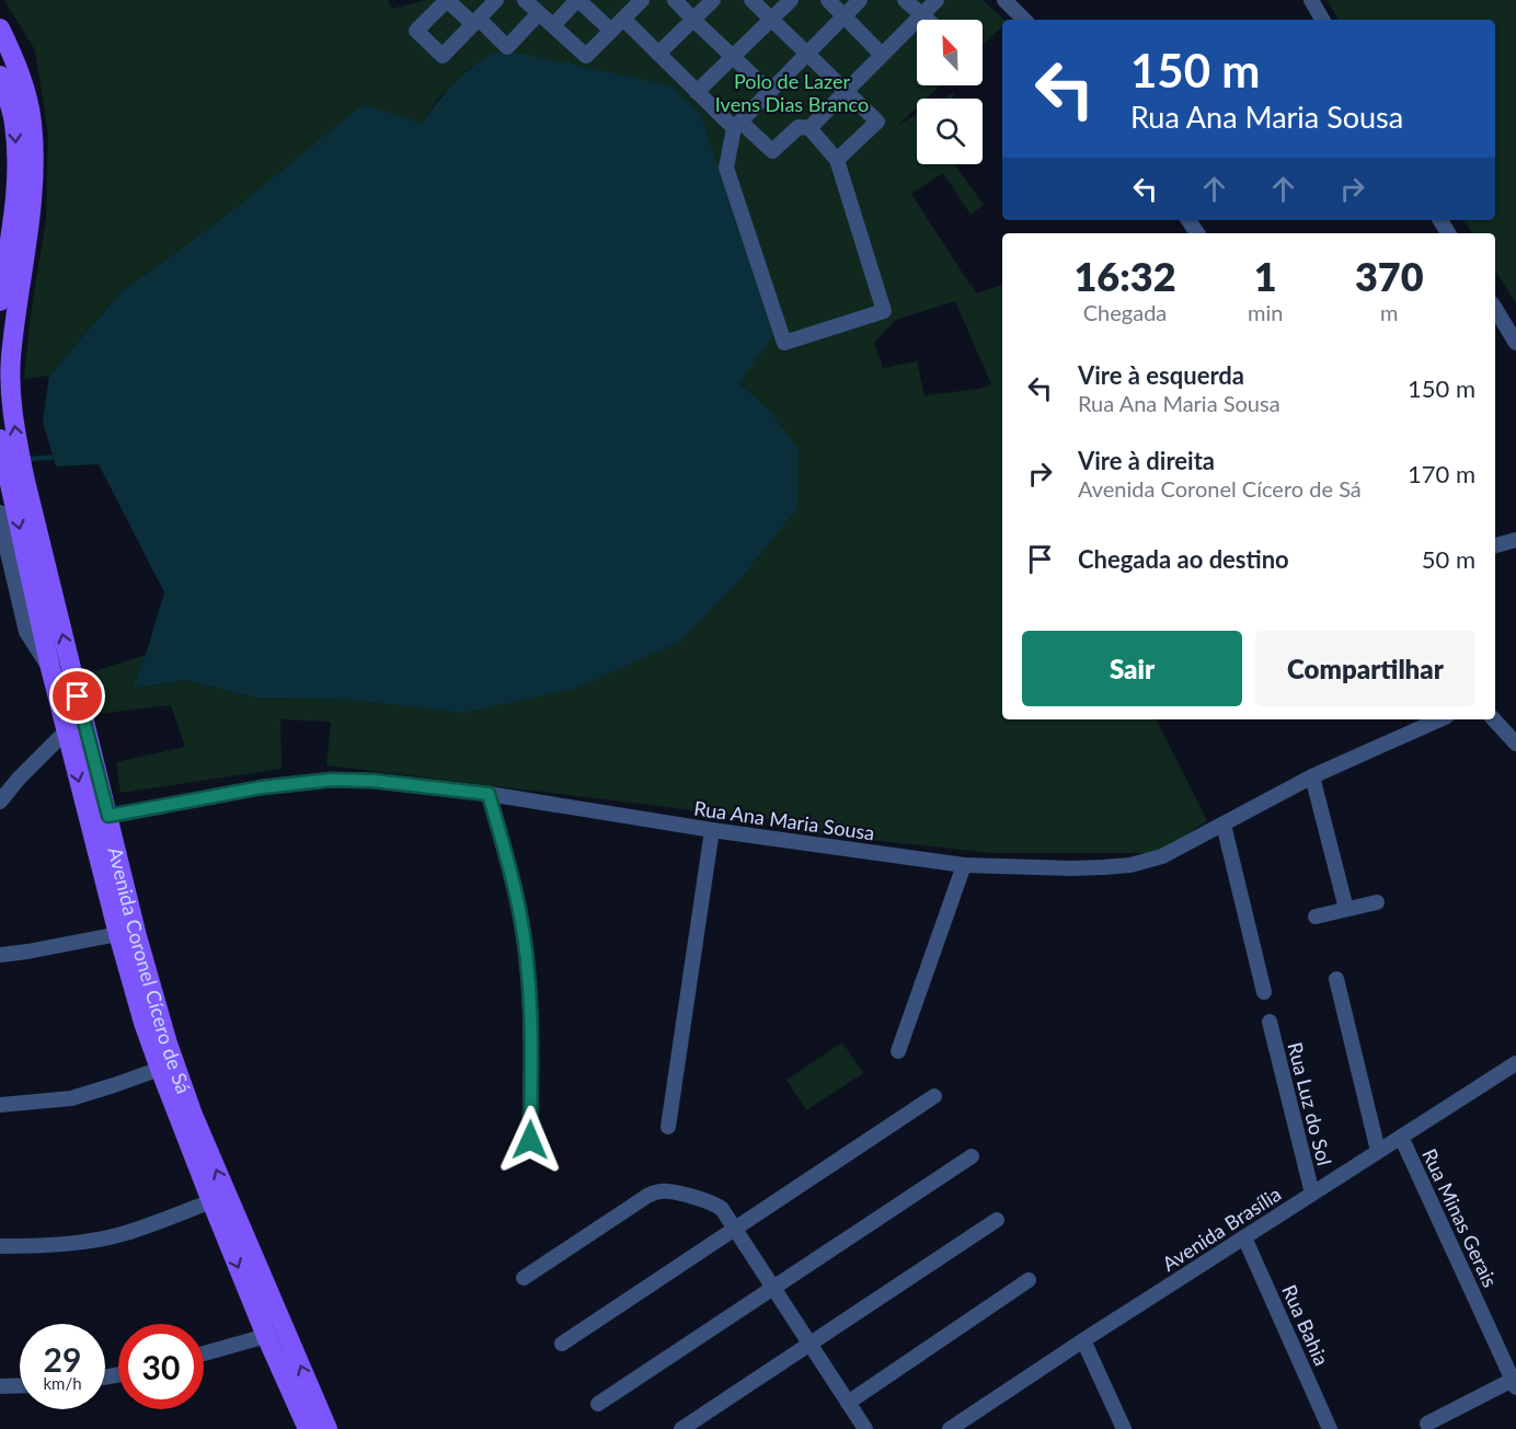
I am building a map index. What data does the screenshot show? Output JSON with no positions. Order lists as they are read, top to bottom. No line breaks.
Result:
{"streets":{"main road":["Avenida Coronel Cícero de Sá"],"street":["Rua Ana Maria Sousa","Rua Luz do Sol","Rua Minas Gerais","Avenida Brasília","Rua Bahia"]},"crossings":[["Rua Ana Maria Sousa","Avenida Coronel Cícero de Sá"],["Rua Luz do Sol","Avenida Brasília"],["Rua Minas Gerais","Avenida Brasília"],["Avenida Brasília","Rua Bahia"]],"parks":["Polo de Lazer Ivens Dias Branco"],"north":"top left","page":{"turn":["150 m","Rua Ana Maria Sousa"],"eta":["16:32","Chegada","1","min","370","m"],"list":[{"name":"Vire à esquerda","note":"Rua Ana Maria Sousa","value":"150 m"},{"name":"Vire à direita","note":"Avenida Coronel Cícero de Sá","value":"170 m"},{"name":"Chegada ao destino","value":"50 m"}],"buttons":["Sair","Compartilhar"],"speed":"29 km/h","limit":"30"}}
